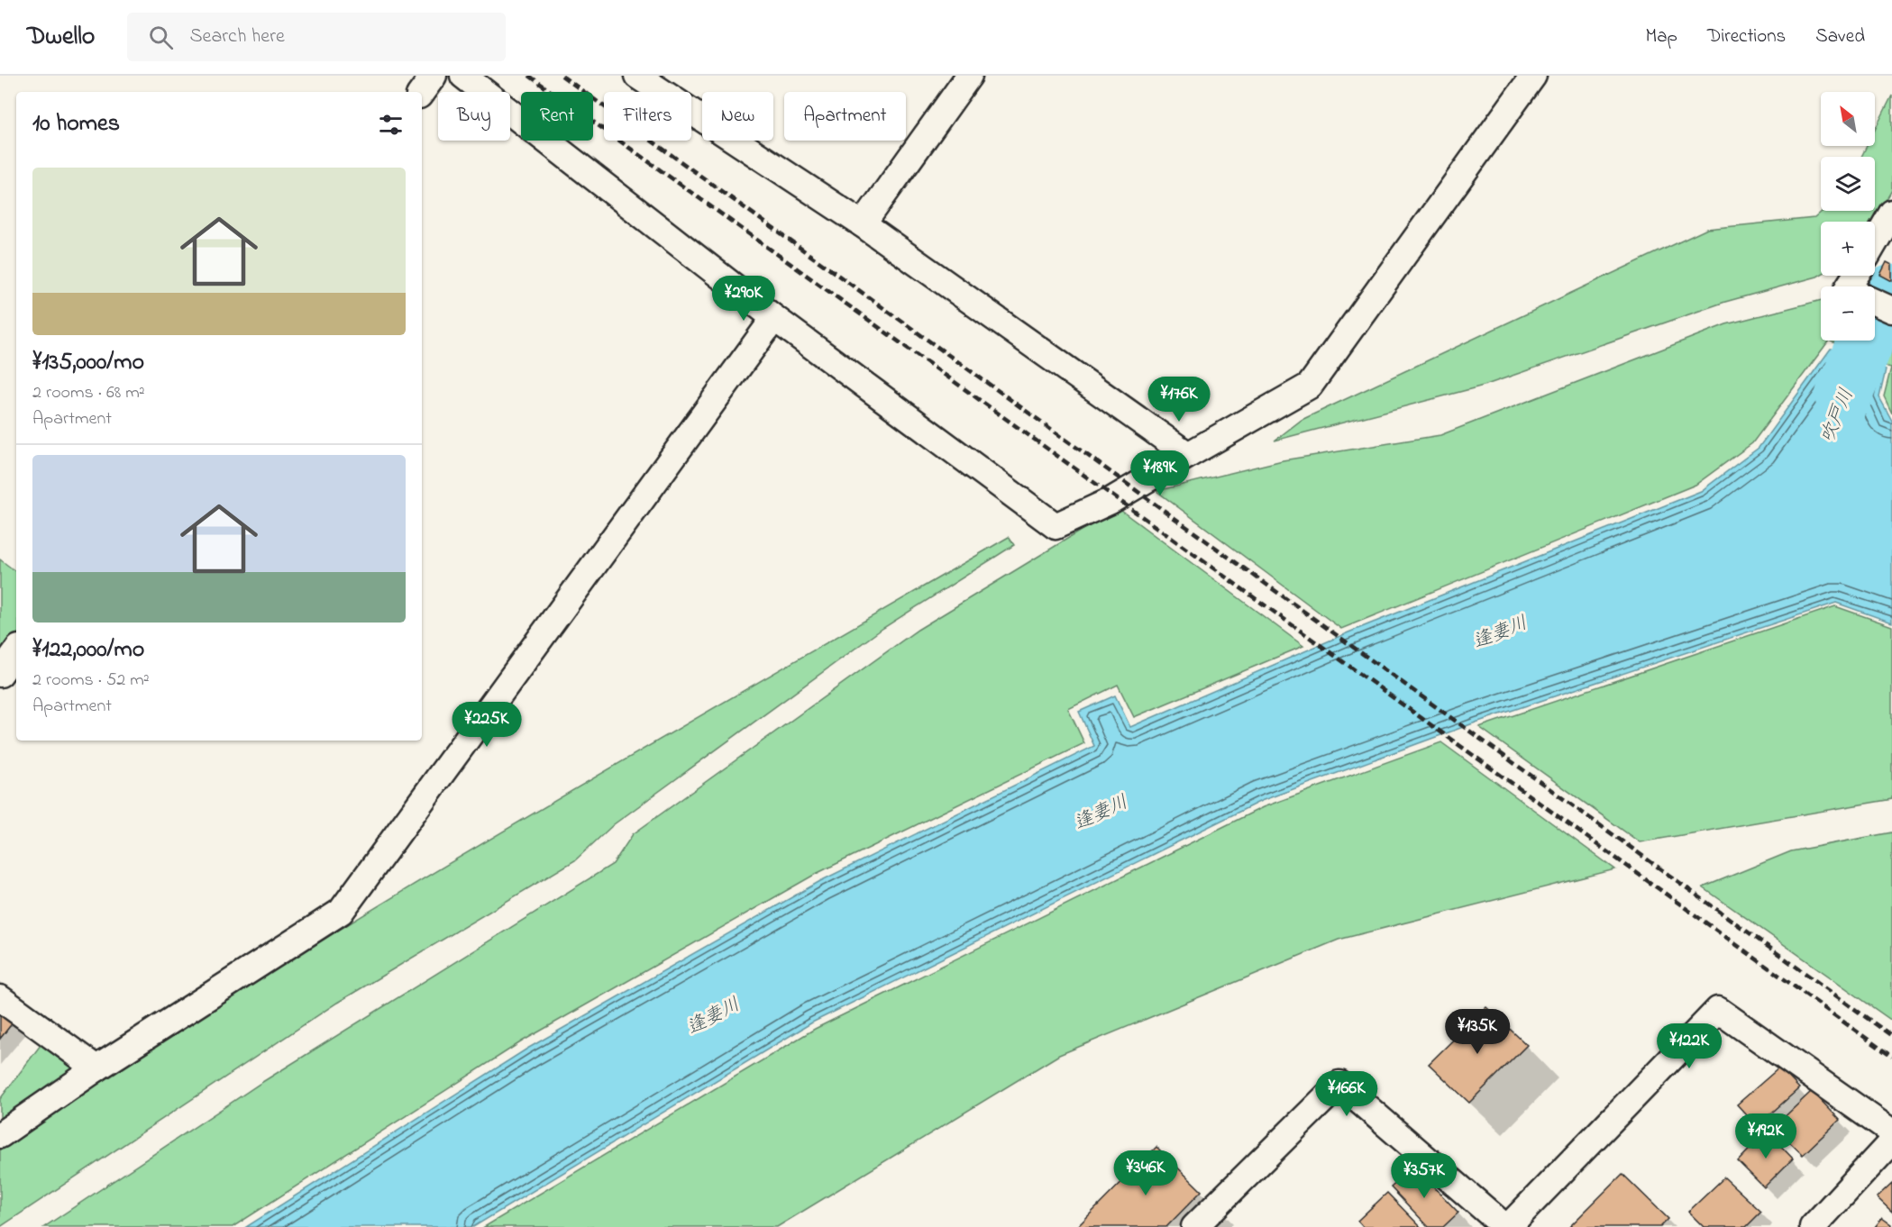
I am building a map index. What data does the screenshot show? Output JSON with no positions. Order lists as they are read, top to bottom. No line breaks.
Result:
{"water":["吹戸川","逢妻川"],"north":"top left","page":{"header":"Dwello","search":"Search here","nav":["Map","Directions","Saved"],"map_buttons":["+","−"],"chip":["Buy","Rent","Filters","New","Apartment"],"heading":"10 homes","list":[{"name":"¥135,000/mo","note":"2 rooms · 68 m² · Apartment"},{"name":"¥122,000/mo","note":"2 rooms · 52 m² · Apartment"}],"price":["¥290K","¥176K","¥189K","¥225K","¥135K","¥122K","¥166K","¥192K","¥346K","¥357K"]}}
